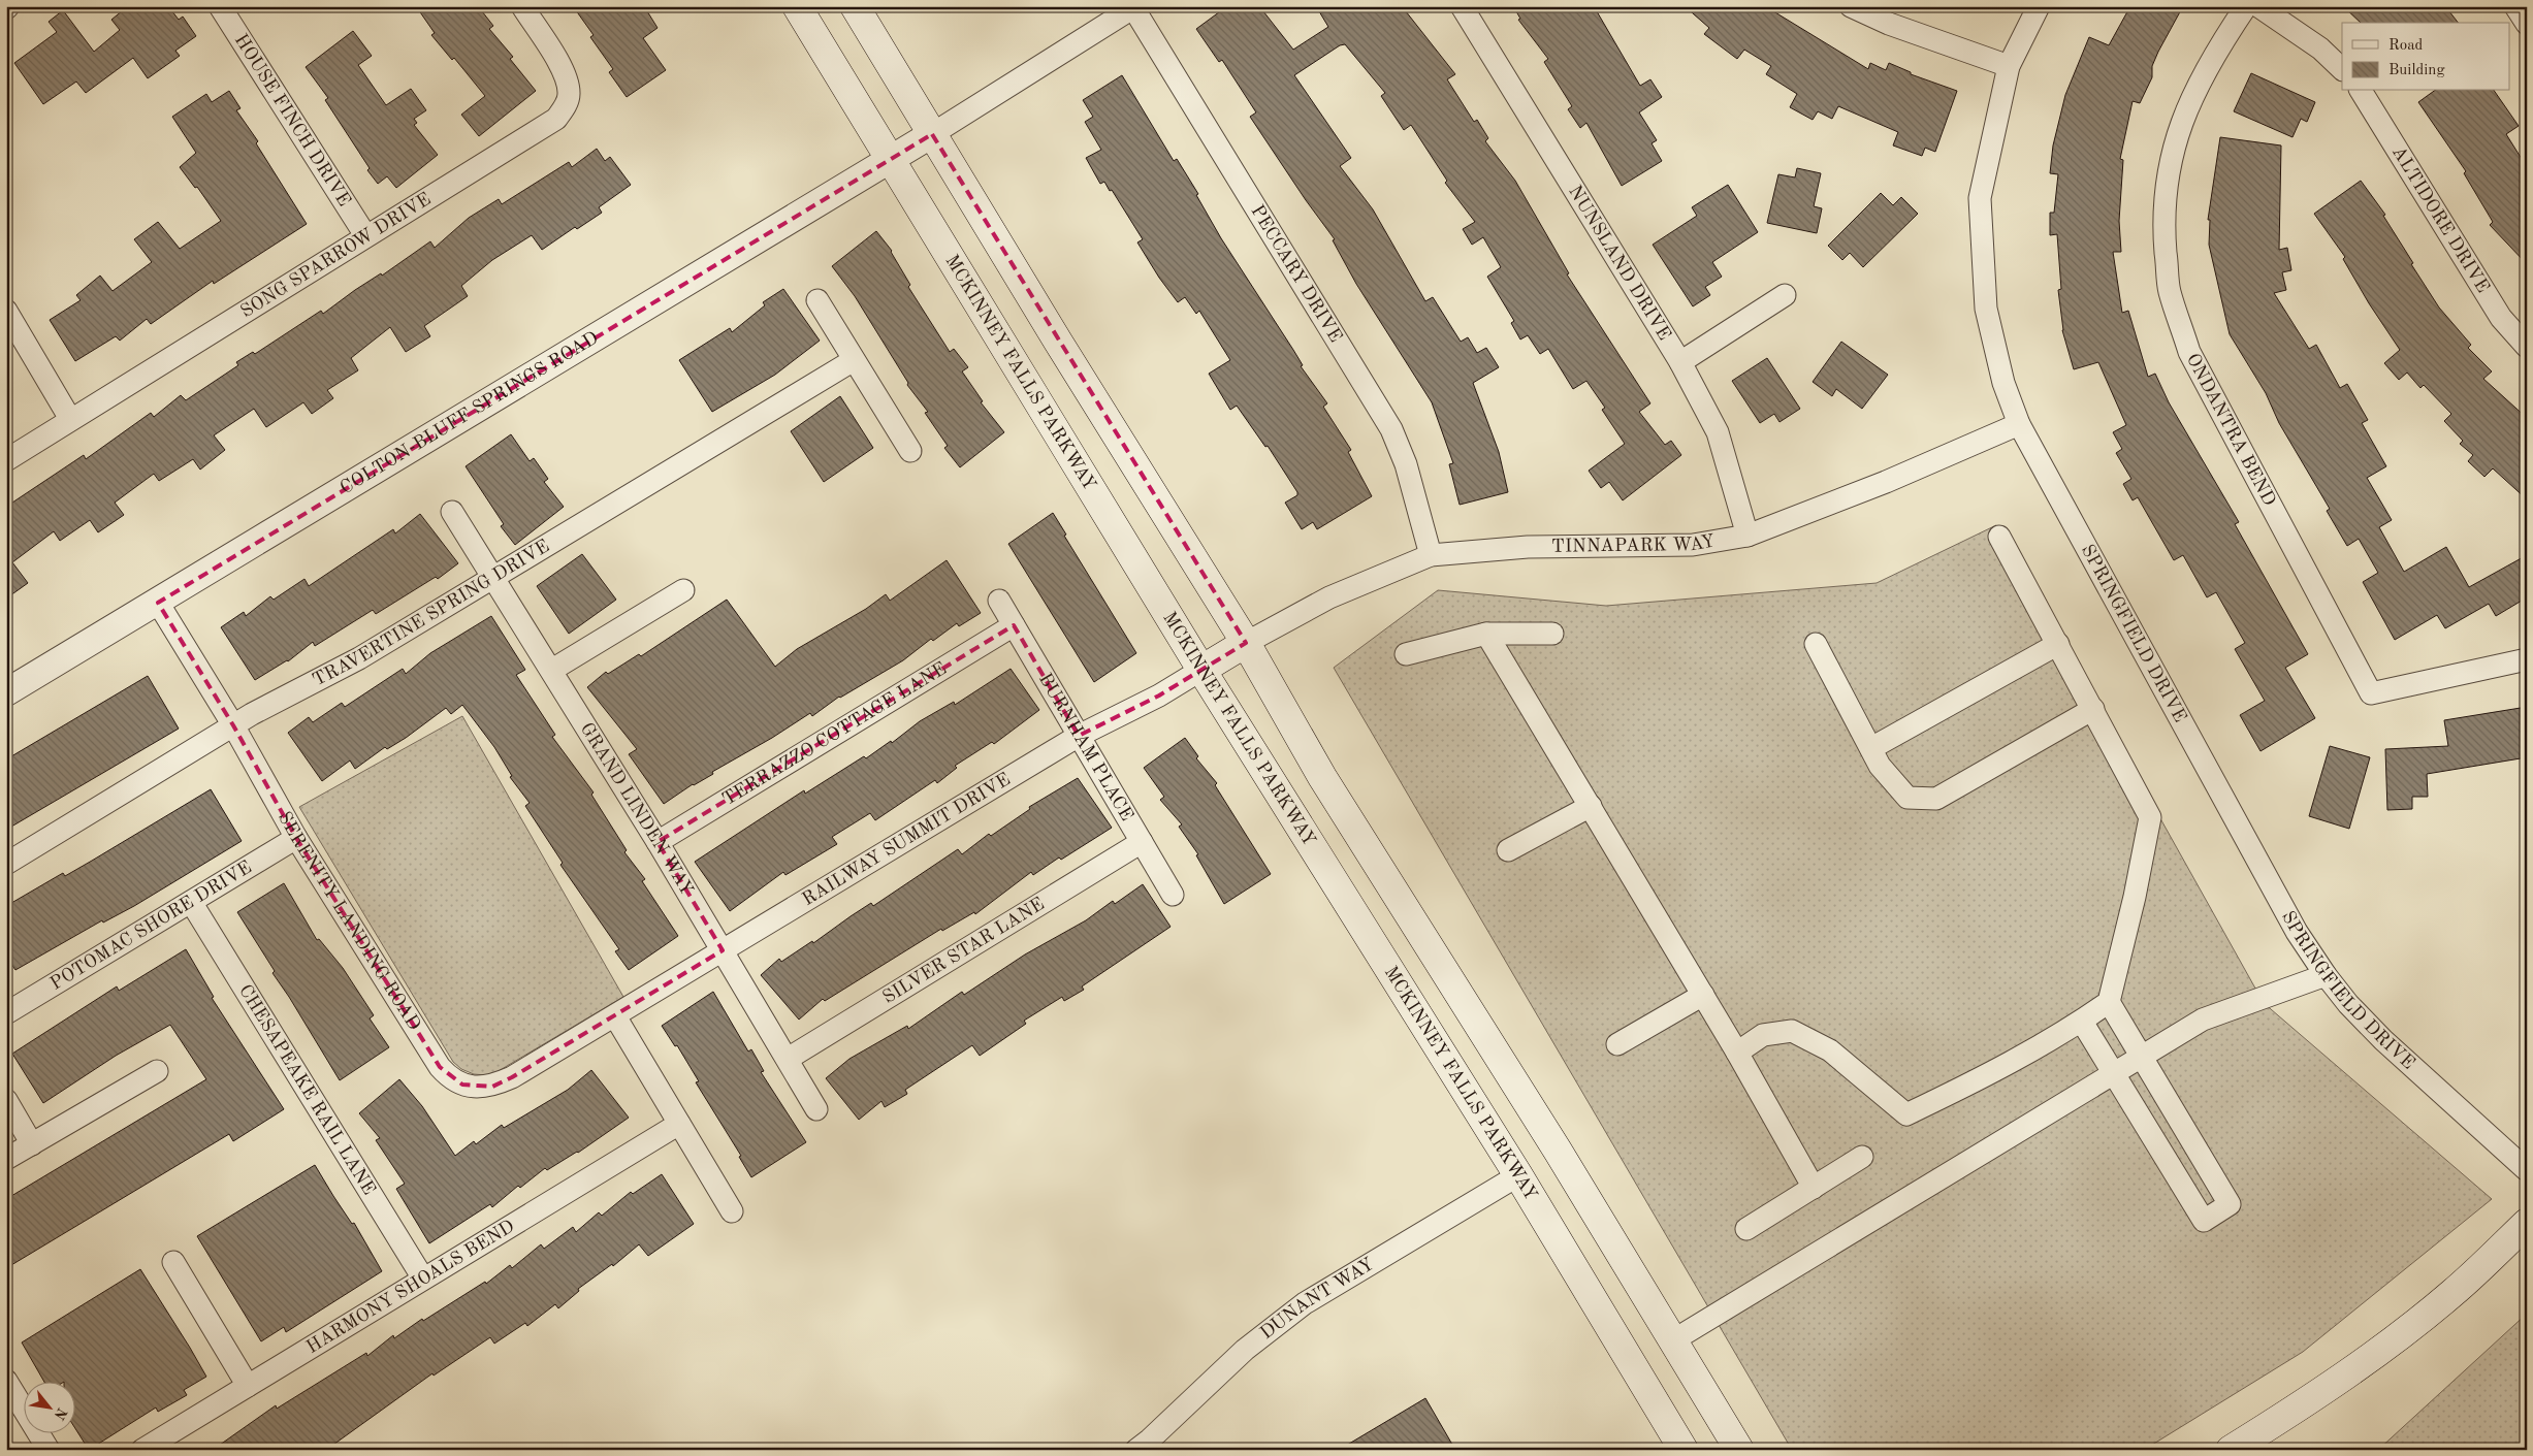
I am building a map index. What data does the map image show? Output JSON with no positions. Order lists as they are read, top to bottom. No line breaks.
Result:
{"streets":{"main road":["MCKINNEY FALLS PARKWAY"],"street":["HOUSE FINCH DRIVE","ALTIDORE DRIVE","SONG SPARROW DRIVE","NUNSLAND DRIVE","PECCARY DRIVE","COLTON-BLUFF SPRINGS ROAD","ONDANTRA BEND","TINNAPARK WAY","TRAVERTINE SPRING DRIVE","SPRINGFIELD DRIVE","TERRAZZO COTTAGE LANE","BURNHAM PLACE","GRAND LINDEN WAY","RAILWAY SUMMIT DRIVE","SERENITY LANDING ROAD","POTOMAC SHORE DRIVE","SILVER STAR LANE","CHESAPEAKE RAIL LANE","HARMONY SHOALS BEND","DUNANT WAY"]},"crossings":[["HOUSE FINCH DRIVE","SONG SPARROW DRIVE"],["NUNSLAND DRIVE","TINNAPARK WAY"],["PECCARY DRIVE","TINNAPARK WAY"],["MCKINNEY FALLS PARKWAY","COLTON-BLUFF SPRINGS ROAD"],["MCKINNEY FALLS PARKWAY","RAILWAY SUMMIT DRIVE"],["MCKINNEY FALLS PARKWAY","DUNANT WAY"],["COLTON-BLUFF SPRINGS ROAD","SERENITY LANDING ROAD"],["TINNAPARK WAY","SPRINGFIELD DRIVE"],["TRAVERTINE SPRING DRIVE","GRAND LINDEN WAY"],["TRAVERTINE SPRING DRIVE","SERENITY LANDING ROAD"],["TERRAZZO COTTAGE LANE","BURNHAM PLACE"],["TERRAZZO COTTAGE LANE","GRAND LINDEN WAY"],["BURNHAM PLACE","RAILWAY SUMMIT DRIVE"],["BURNHAM PLACE","SILVER STAR LANE"],["GRAND LINDEN WAY","RAILWAY SUMMIT DRIVE"],["GRAND LINDEN WAY","SILVER STAR LANE"],["RAILWAY SUMMIT DRIVE","SERENITY LANDING ROAD"],["SERENITY LANDING ROAD","POTOMAC SHORE DRIVE"],["POTOMAC SHORE DRIVE","CHESAPEAKE RAIL LANE"],["CHESAPEAKE RAIL LANE","HARMONY SHOALS BEND"]],"legend":["Road","Building"],"north":"bottom right"}
